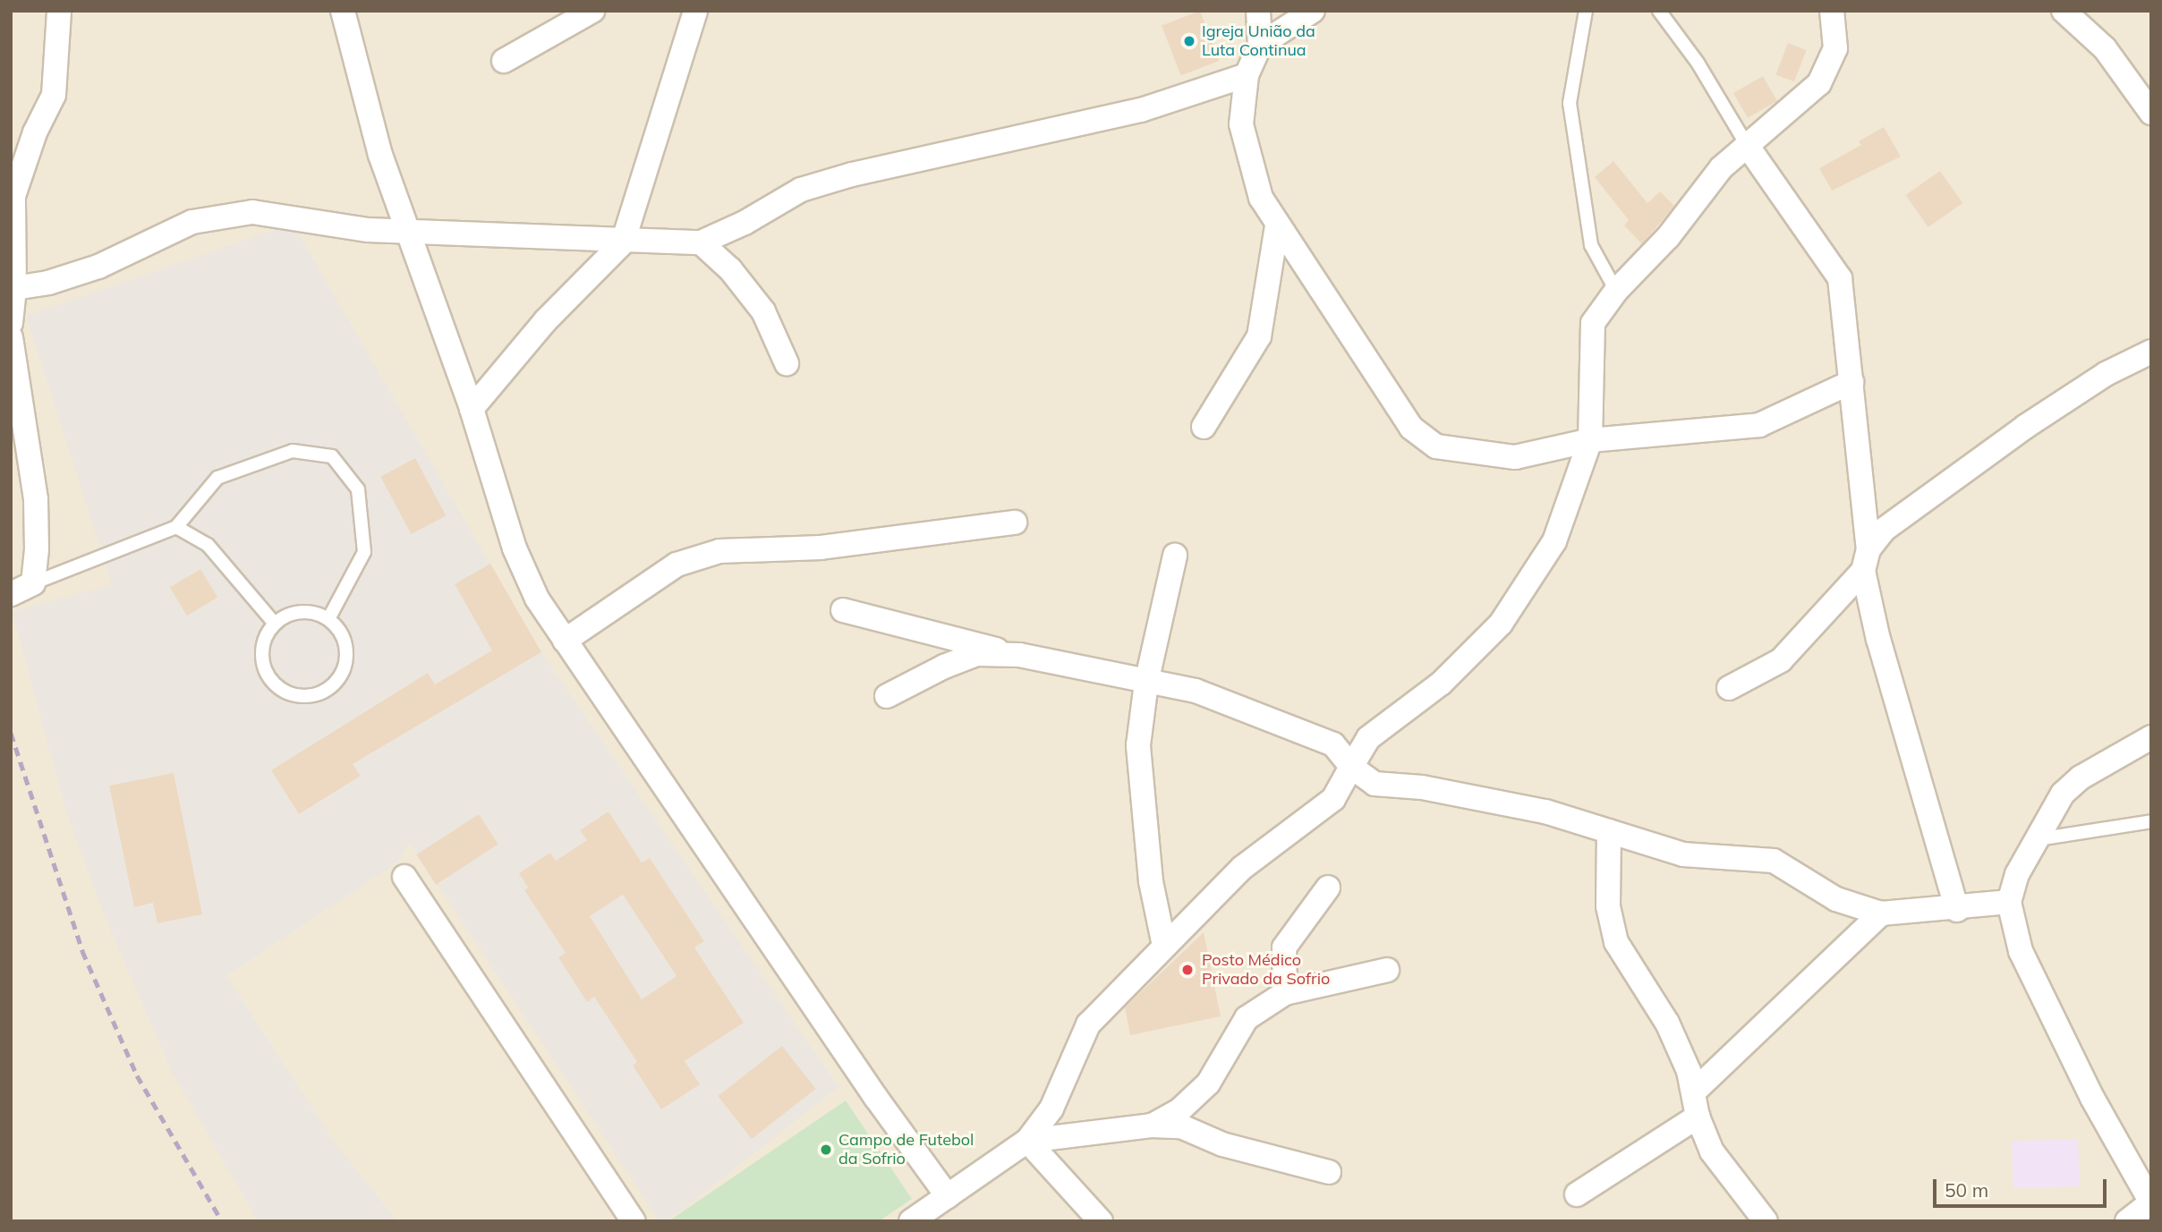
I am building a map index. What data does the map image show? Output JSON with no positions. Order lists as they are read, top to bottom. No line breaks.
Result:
{"places":["Igreja União da Luta Continua","Posto Médico Privado da Sofrio","Campo de Futebol da Sofrio"],"scale_bar":"50 m"}
